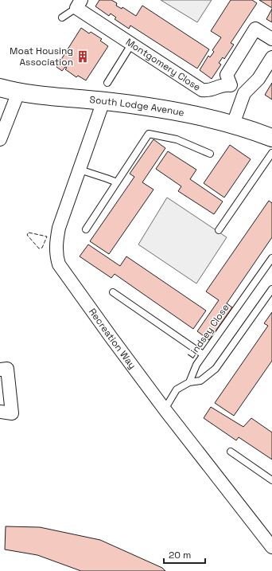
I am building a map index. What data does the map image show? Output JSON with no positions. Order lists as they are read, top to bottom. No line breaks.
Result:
{"streets":{"street":["Montgomery Close","South Lodge Avenue","Recreation Way"],"lane":["Lindsey Close"]},"crossings":[["South Lodge Avenue","Recreation Way"]],"places":{"building":["Moat Housing Association"]},"scale_bar":"20 m"}
